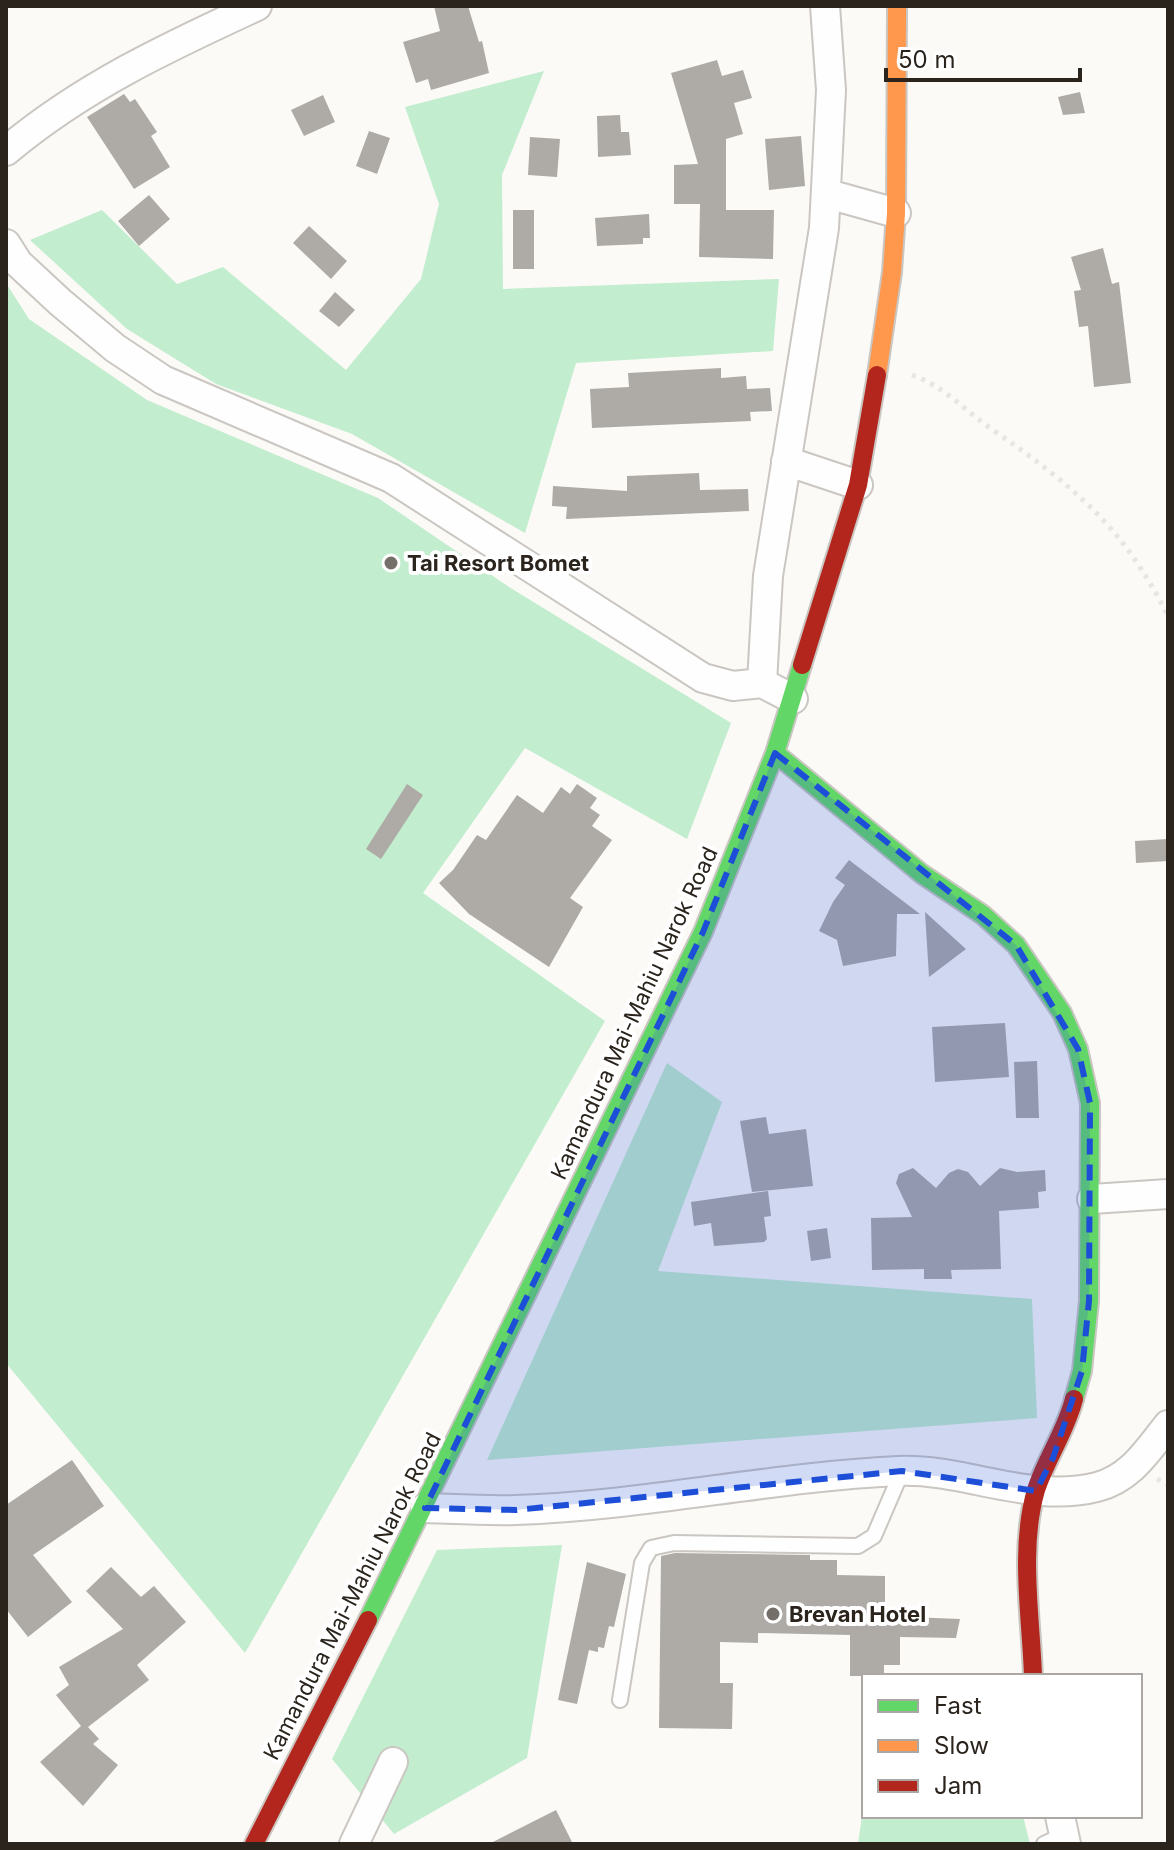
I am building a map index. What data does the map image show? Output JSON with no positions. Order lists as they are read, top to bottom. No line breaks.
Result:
{"streets":{"main road":["Kamandura Mai-Mahiu Narok Road"]},"places":["Tai Resort Bomet","Brevan Hotel"],"legend":["Fast","Slow","Jam"],"scale_bar":"50 m"}
